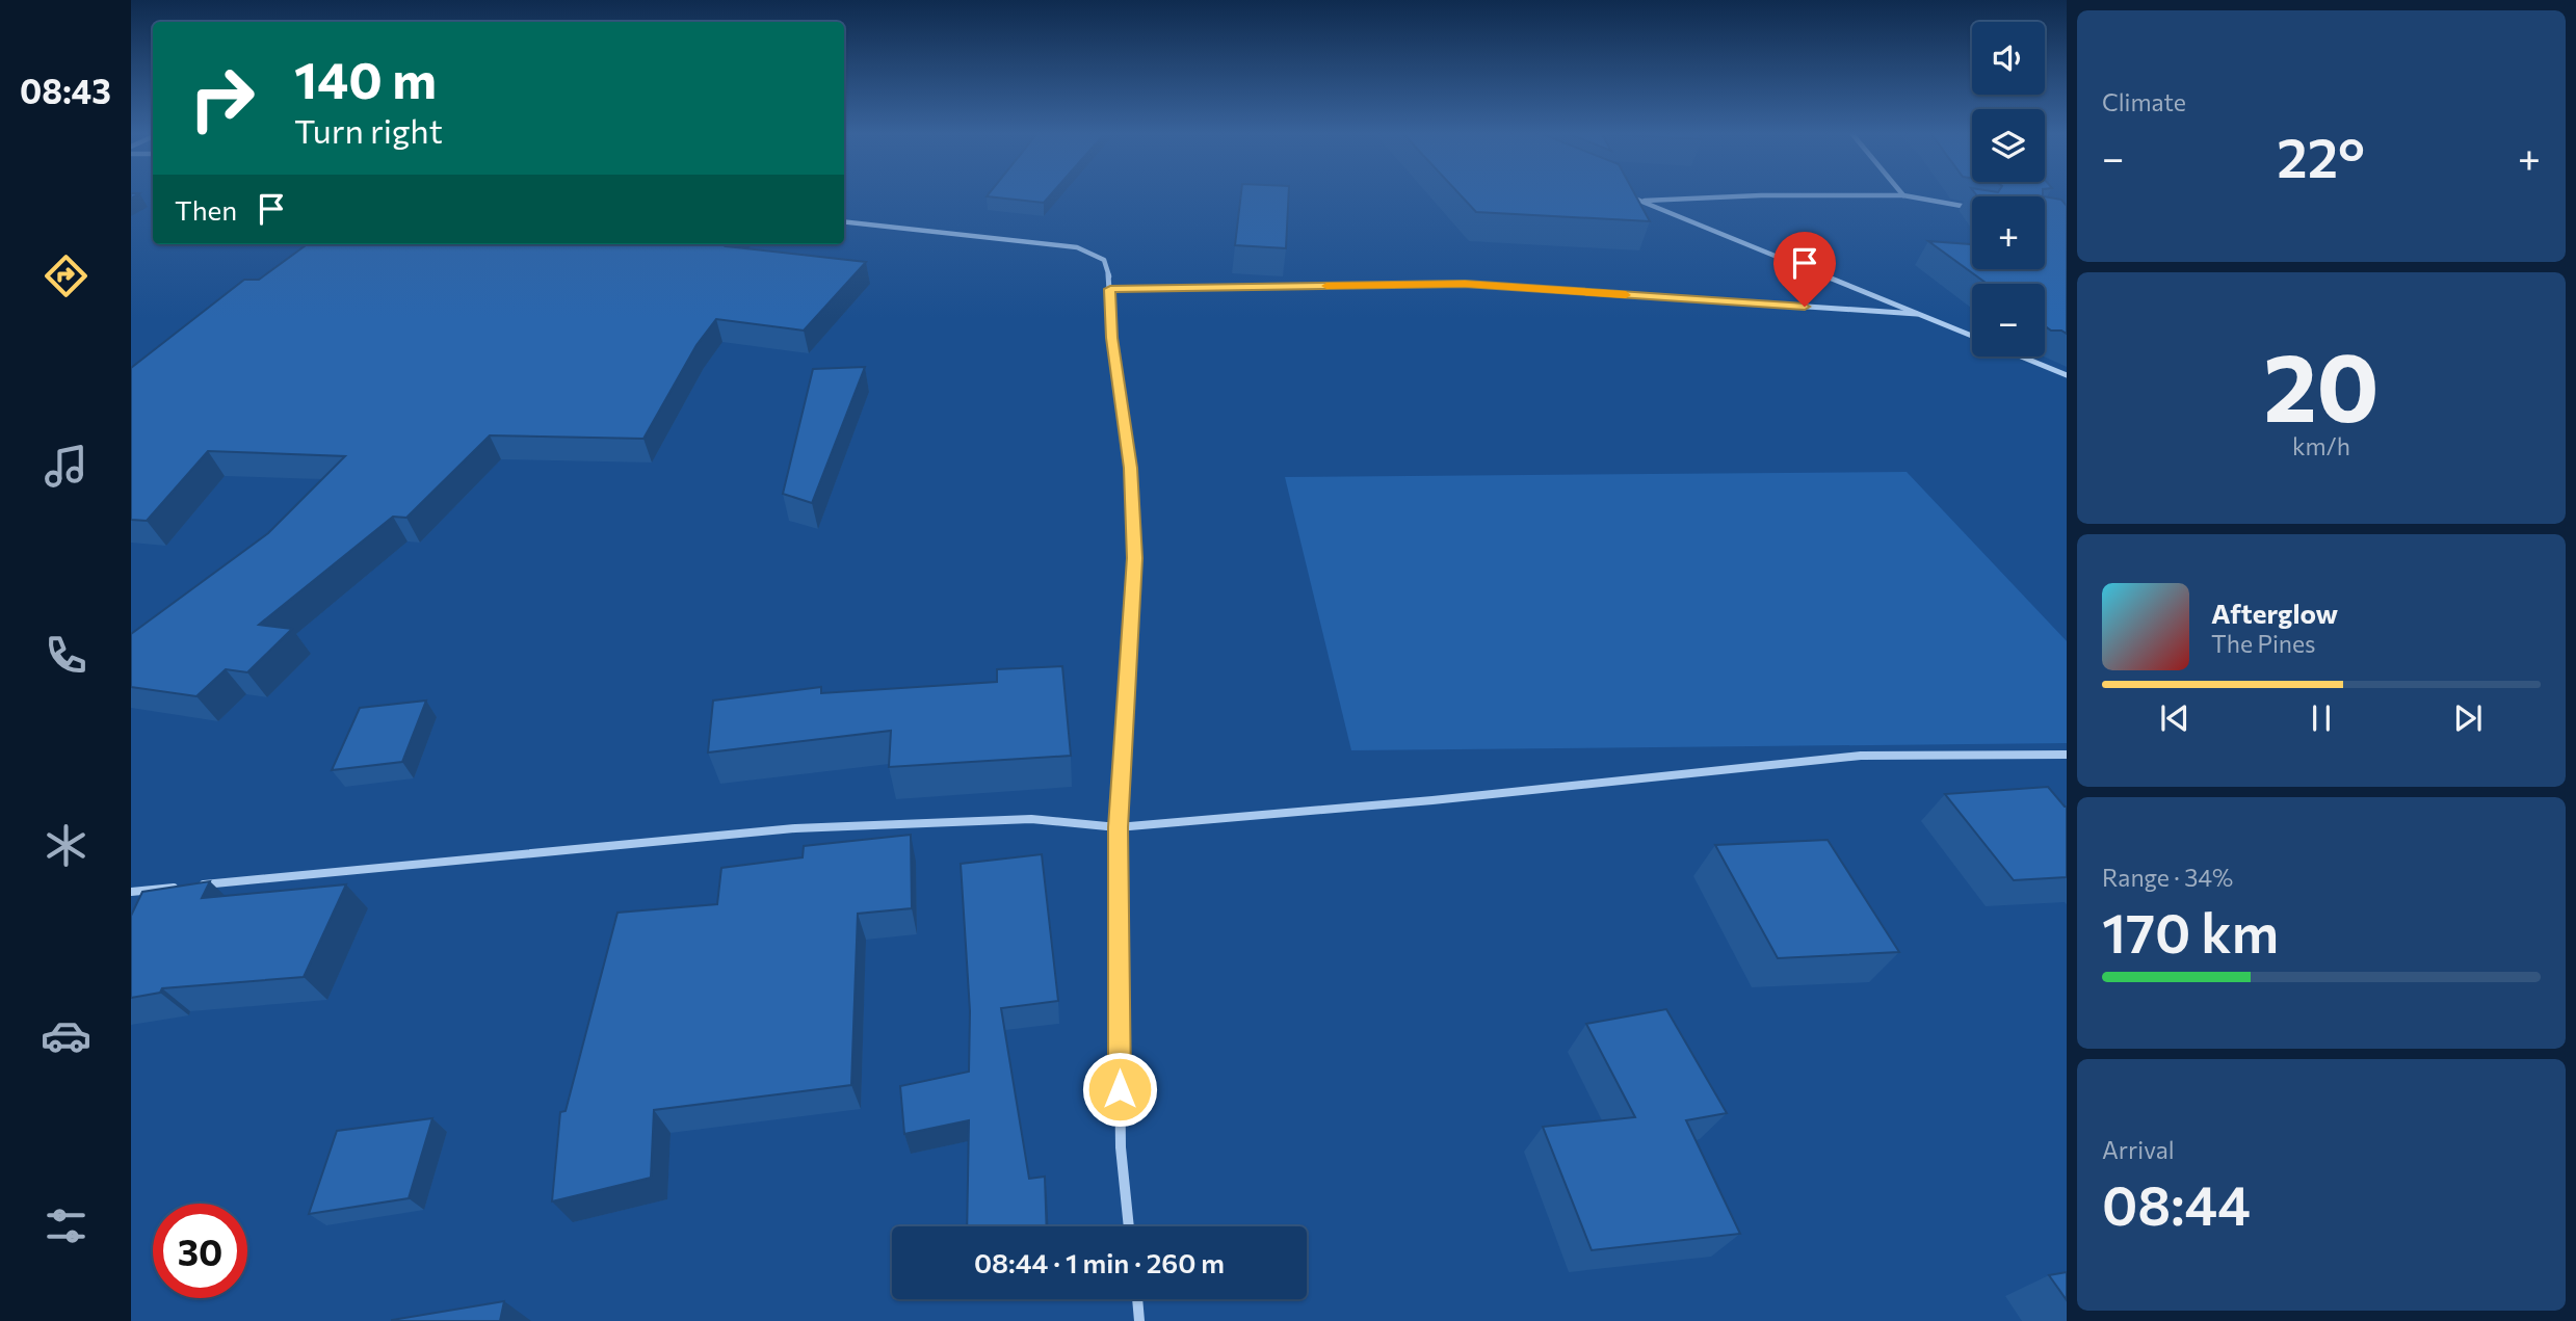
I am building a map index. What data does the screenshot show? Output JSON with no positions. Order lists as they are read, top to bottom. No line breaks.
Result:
{"page":{"tabs":"08:43","tile":["Climate",["20","km/h"],["Range · 34%","170 km"],["Arrival","08:44"]],"map_buttons":["+","−"],"turn":["140 m","Turn right"],"heat":["−","22°","+"],"then":"Then","song":["Afterglow","The Pines"],"limit":"30","trip":"08:44 · 1 min · 260 m"}}
